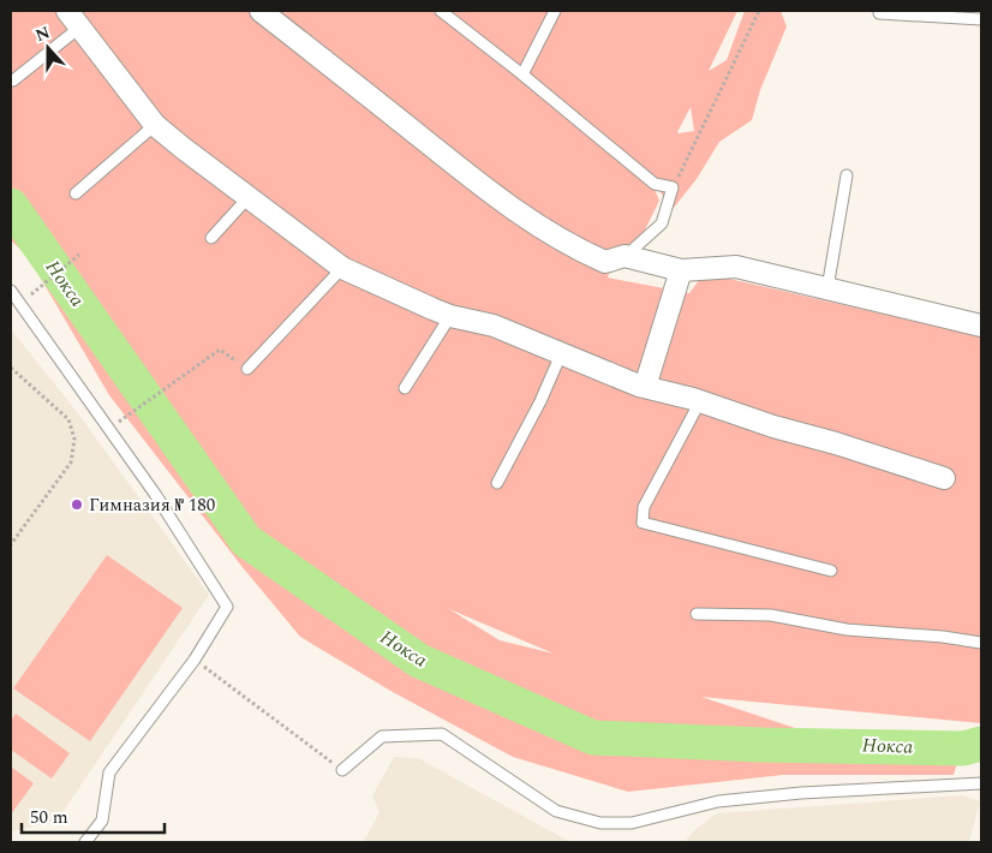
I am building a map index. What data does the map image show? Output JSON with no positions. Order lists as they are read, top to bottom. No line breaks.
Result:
{"water":["Нокса"],"places":["Гимназия № 180"],"scale_bar":"50 m","north":"top"}
